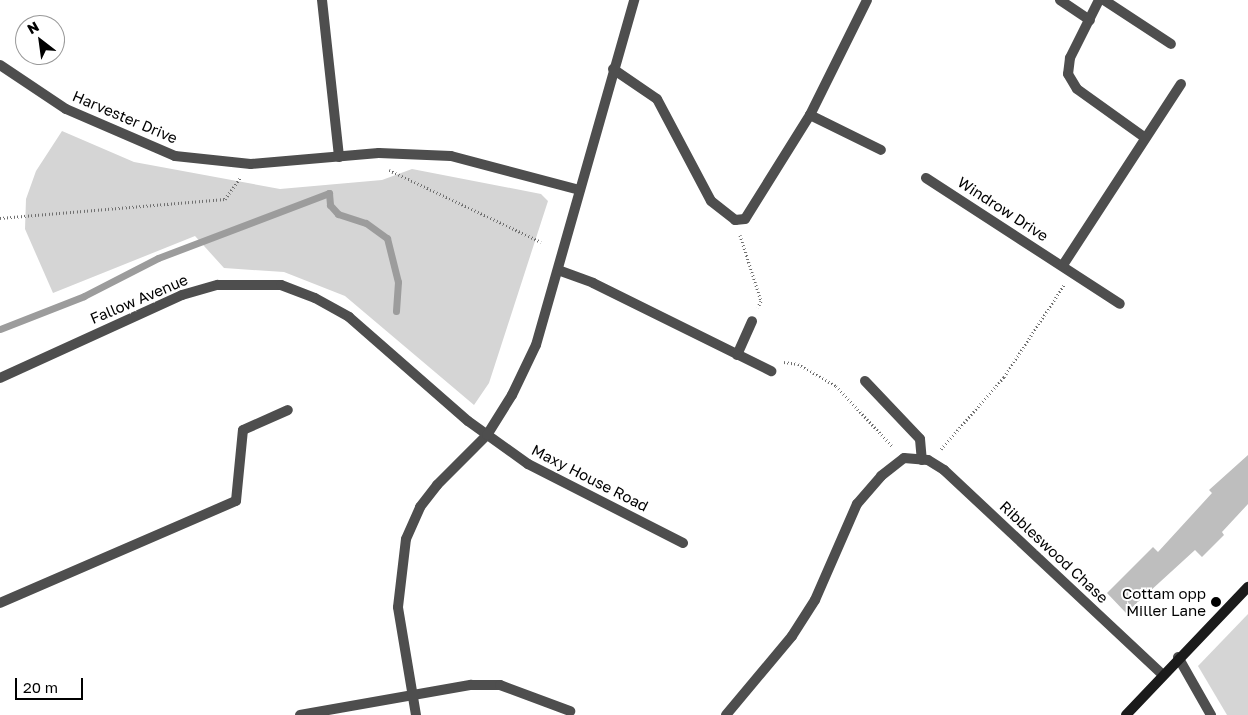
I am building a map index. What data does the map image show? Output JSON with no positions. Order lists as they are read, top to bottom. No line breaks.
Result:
{"streets":{"street":["Harvester Drive","Windrow Drive","Fallow Avenue","Maxy House Road","Ribbleswood Chase"]},"crossings":[["Fallow Avenue","Maxy House Road"]],"places":["Cottam opp Miller Lane"],"scale_bar":"20 m","north":"top left"}
